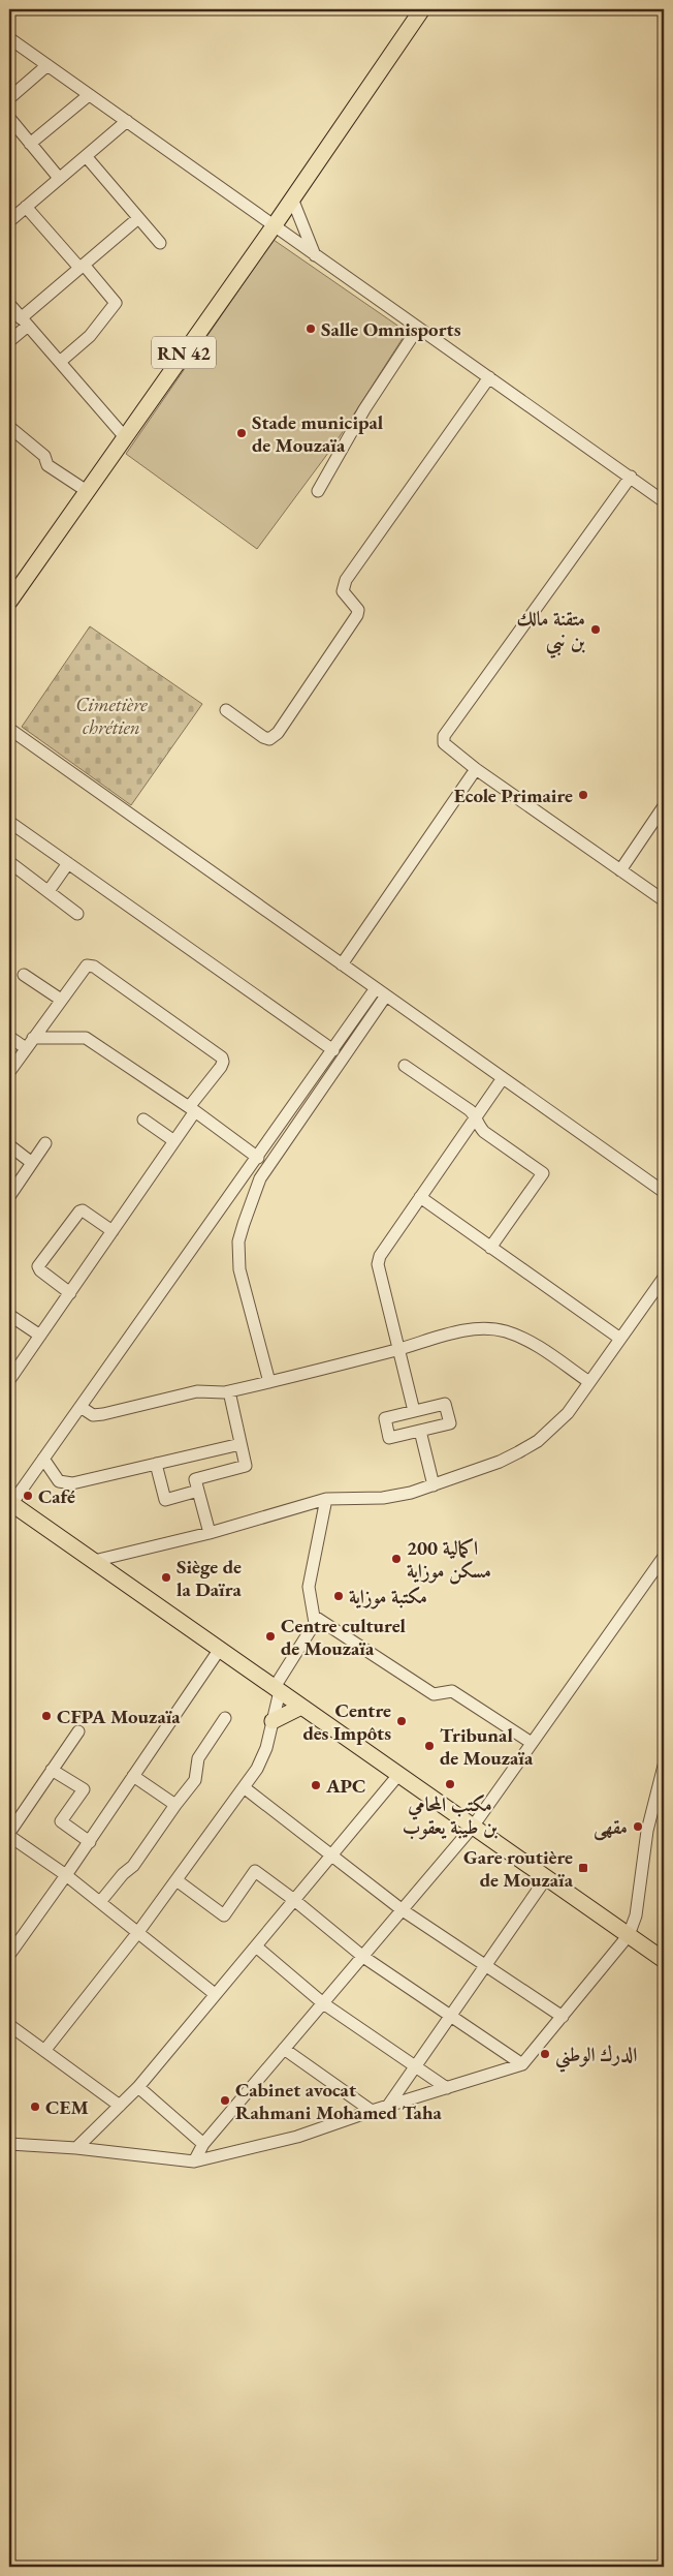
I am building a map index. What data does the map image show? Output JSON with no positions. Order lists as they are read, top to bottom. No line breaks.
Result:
{"streets":{"main road":["RN 42"]},"parks":["Cimetière chrétien"],"places":{"other":["Salle Omnisports","Stade municipal de Mouzaïa","متقنة مالك بن نبي","Ecole Primaire","Café","اكمالية 200 مسكن موزاية","Siège de la Daïra","مكتبة موزاية","Centre culturel de Mouzaïa","CFPA Mouzaïa","Centre des Impôts","Tribunal de Mouzaïa","مكتب المحامي بن طيبة يعقوب","APC","مقهى","الدرك الوطني","Cabinet avocat Rahmani Mohamed Taha","CEM"],"transit":["Gare routière de Mouzaïa"]}}
